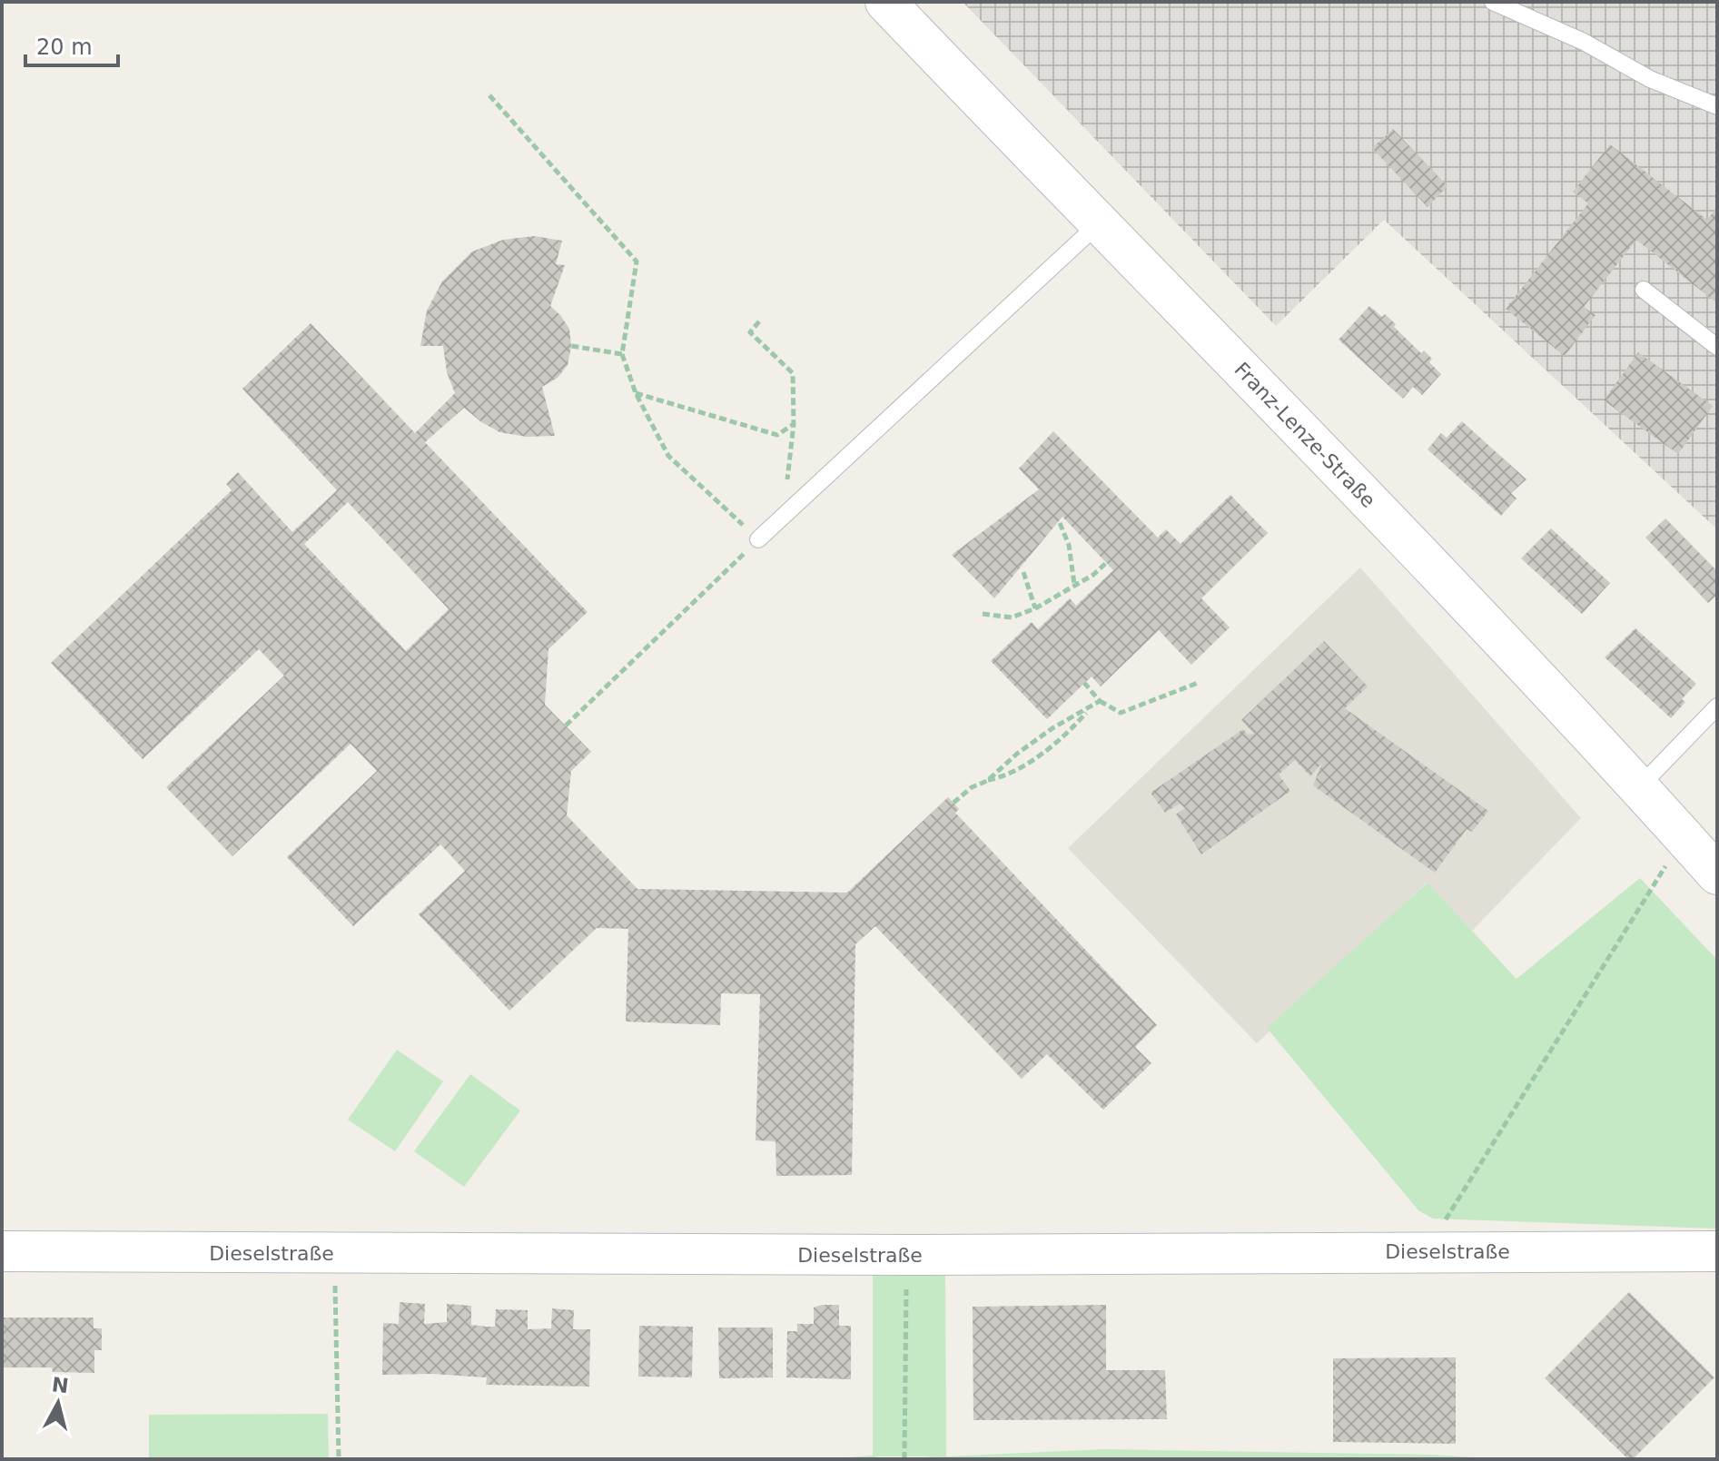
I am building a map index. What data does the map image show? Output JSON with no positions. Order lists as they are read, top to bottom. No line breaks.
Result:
{"streets":{"street":["Franz-Lenze-Straße","Dieselstraße"]},"scale_bar":"20 m","north":"top"}
